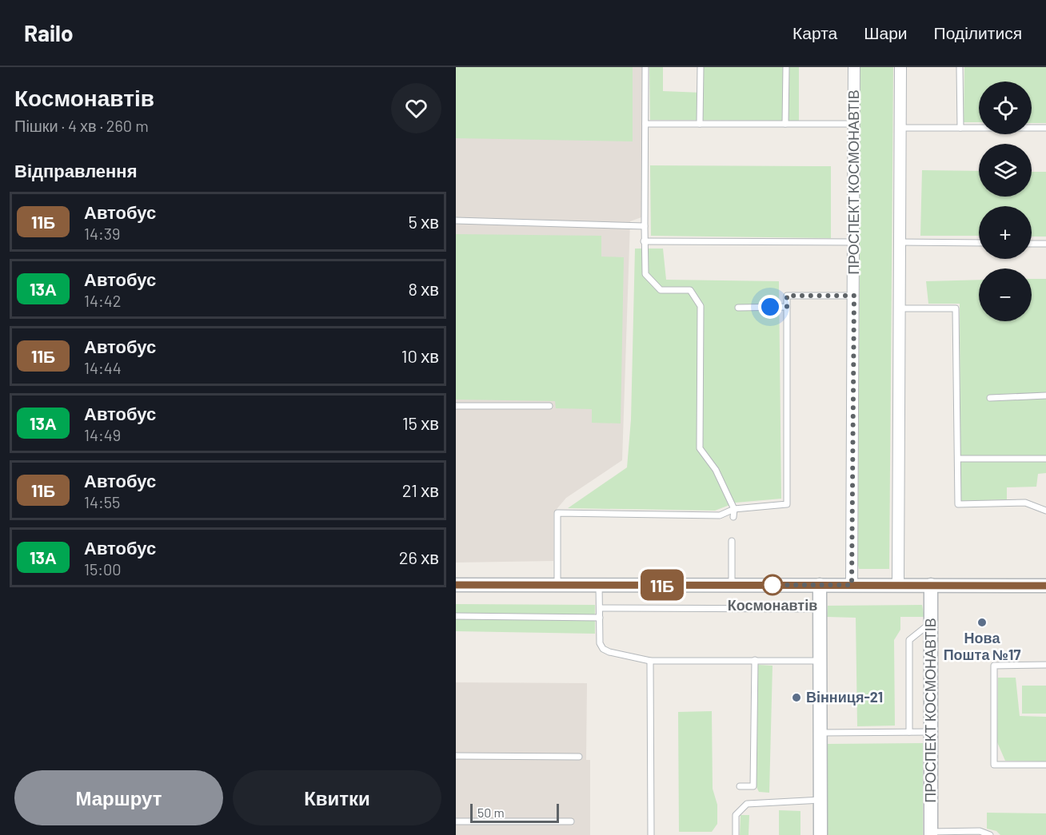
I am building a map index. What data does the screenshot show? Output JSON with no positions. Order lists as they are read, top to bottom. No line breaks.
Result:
{"streets":{"street":["ПРОСПЕКТ КОСМОНАВТІВ"]},"places":["Космонавтів","Нова Пошта №17","Вінниця-21"],"lines":["bus line 11Б"],"scale_bar":"50 m","page":{"header":"Railo","nav":["Карта","Шари","Поділитися"],"heading":[["Космонавтів","Пішки · 4 хв · 260 m"],"Відправлення"],"on_map":"11Б","map_buttons":["+","−"],"list":[{"mark":"11Б","name":"Автобус","note":"14:39","value":"5 хв"},{"mark":"13А","name":"Автобус","note":"14:42","value":"8 хв"},{"mark":"11Б","name":"Автобус","note":"14:44","value":"10 хв"},{"mark":"13А","name":"Автобус","note":"14:49","value":"15 хв"},{"mark":"11Б","name":"Автобус","note":"14:55","value":"21 хв"},{"mark":"13А","name":"Автобус","note":"15:00","value":"26 хв"}],"buttons":["Маршрут","Квитки"],"scale":"50 m"}}
